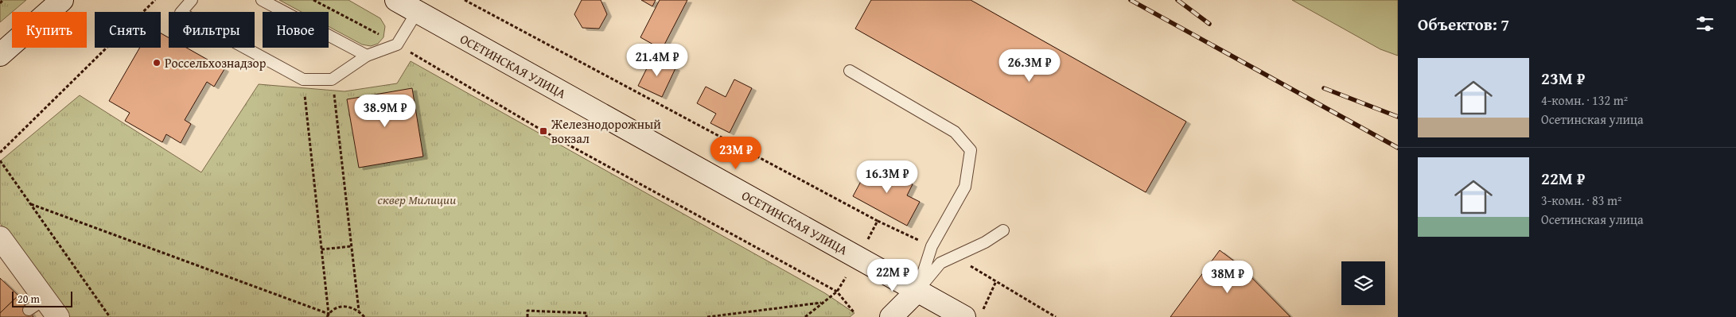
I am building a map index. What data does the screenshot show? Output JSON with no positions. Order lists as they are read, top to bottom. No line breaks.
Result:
{"streets":{"main road":["ОСЕТИНСКАЯ УЛИЦА"]},"parks":["сквер Милиции"],"places":{"other":["Россельхознадзор"],"transit":["Железнодорожный вокзал"]},"scale_bar":"20 m","page":{"heading":"Объектов: 7","chip":["Купить","Снять","Фильтры","Новое"],"price":["21.4M ₽","26.3M ₽","38.9M ₽","23M ₽","16.3M ₽","22M ₽","38M ₽"],"list":[{"name":"23M ₽","note":"4-комн. · 132 m² · Осетинская улица"},{"name":"22M ₽","note":"3-комн. · 83 m² · Осетинская улица"}],"scale":"20 m"}}
